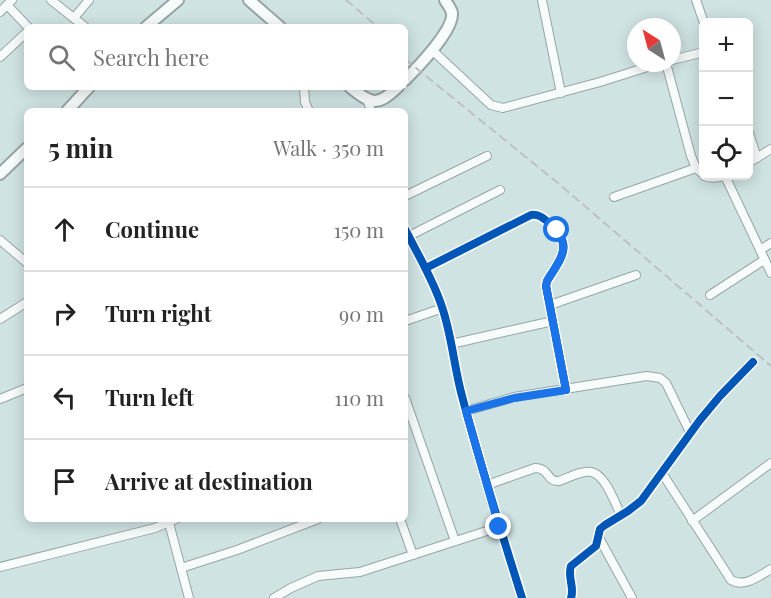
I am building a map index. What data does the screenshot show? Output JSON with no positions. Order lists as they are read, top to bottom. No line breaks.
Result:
{"north":"top left","page":{"map_buttons":["+","−"],"search":"Search here","heading":["5 min","Walk · 350 m"],"list":[["Continue","150 m"],["Turn right","90 m"],["Turn left","110 m"],"Arrive at destination"]}}
